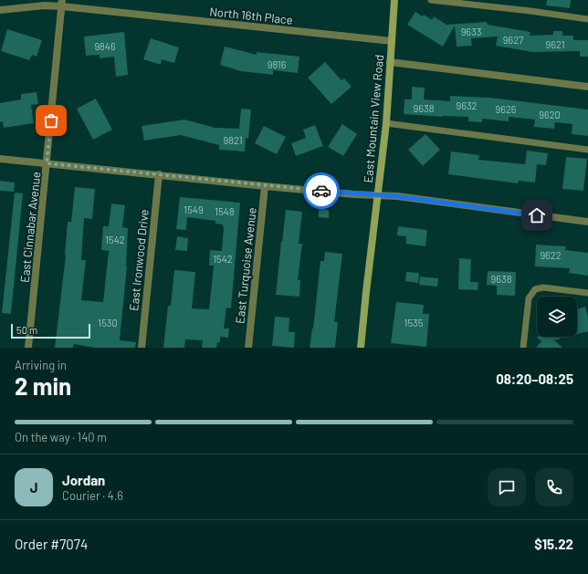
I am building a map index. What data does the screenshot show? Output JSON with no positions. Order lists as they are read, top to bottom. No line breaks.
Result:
{"streets":{"street":["North 16th Place","East Mountain View Road","East Cinnabar Avenue","East Ironwood Drive","East Turquoise Avenue"]},"crossings":[["North 16th Place","East Mountain View Road"],["North 16th Place","East Cinnabar Avenue"]],"house_numbers":["9633","9627","9621","9846","9816","9632","9638","9626","9620","9821","1549","1548","1542","9622","1542","9638","1530","1535"],"scale_bar":"50 m","page":{"scale":"50 m","heading":["2 min","Arriving in","08:20–08:25"],"panel":["Jordan","Courier · 4.6","Order #7074","$15.22"],"bar":"On the way · 140 m","round":"J"}}
